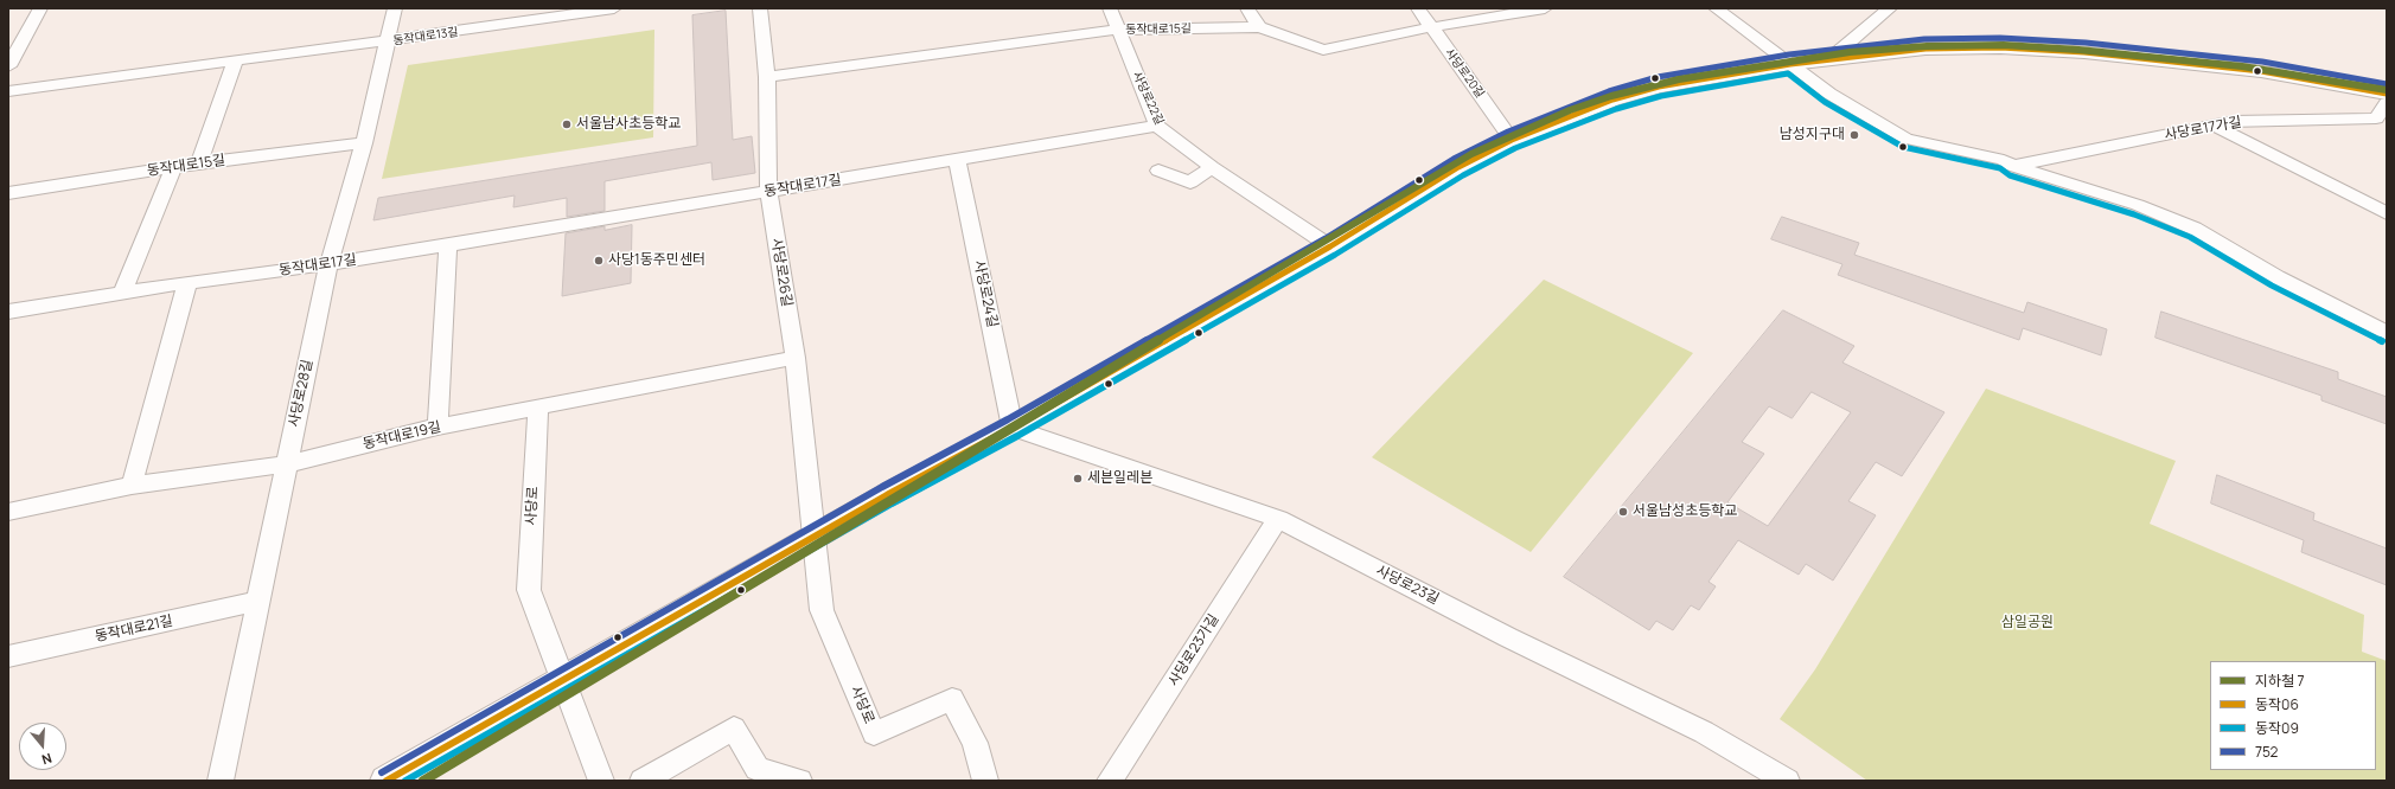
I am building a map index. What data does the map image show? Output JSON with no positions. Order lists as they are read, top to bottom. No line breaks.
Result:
{"streets":{"street":["동작대로15길","동작대로13길","사당로20길","사당로22길","사당로17가길","동작대로17길","사당로26길","사당로24길","사당로28길","동작대로19길","사당로","사당로23길","동작대로21길","사당로23가길"]},"crossings":[["동작대로15길","사당로20길"],["동작대로15길","사당로22길"],["동작대로15길","사당로26길"],["동작대로15길","사당로28길"],["동작대로13길","사당로28길"],["사당로22길","동작대로17길"],["동작대로17길","사당로26길"],["동작대로17길","사당로24길"],["동작대로17길","사당로28길"],["사당로26길","동작대로19길"],["사당로26길","사당로"],["사당로24길","사당로23길"],["사당로28길","동작대로19길"],["사당로28길","동작대로21길"],["동작대로19길","사당로"],["사당로23길","사당로23가길"]],"parks":["삼일공원"],"places":["서울남사초등학교","남성지구대","사당1동주민센터","세븐일레븐","서울남성초등학교"],"lines":["transit line 752","metro line 7","transit line 동작06","transit line 동작09"],"legend":["지하철 7","동작06","동작09","752"],"north":"bottom"}
